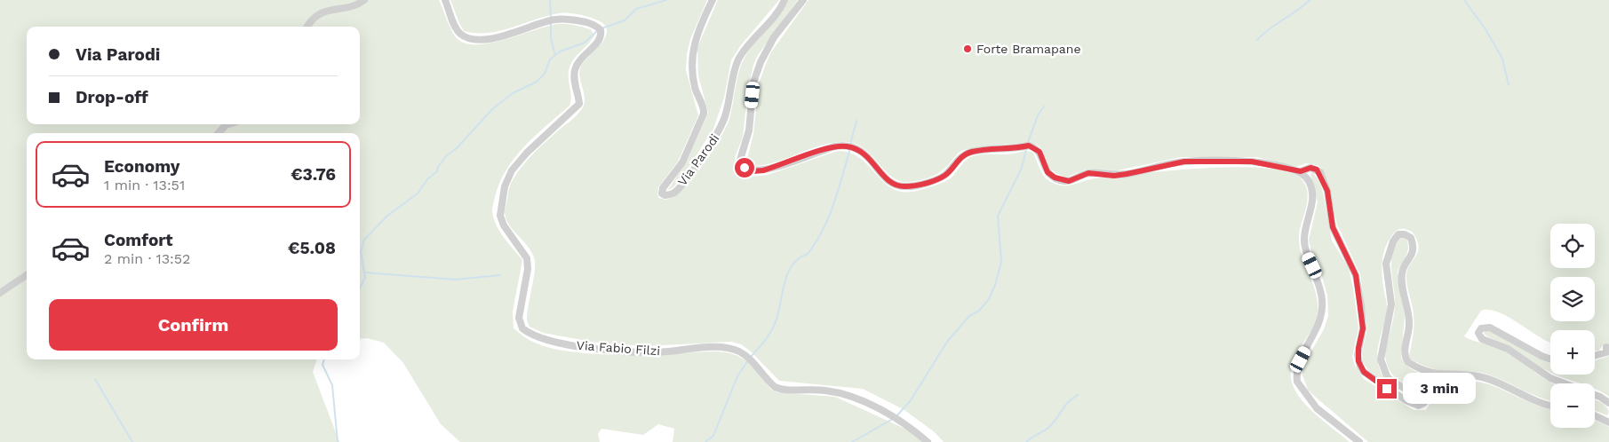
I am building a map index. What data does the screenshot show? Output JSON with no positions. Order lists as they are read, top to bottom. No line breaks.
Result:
{"streets":{"street":["Via Parodi","Via Fabio Filzi"]},"places":["Forte Bramapane"],"page":{"banner":["Via Parodi","Drop-off"],"list":[{"name":"Economy","note":"1 min · 13:51","value":"€3.76"},{"name":"Comfort","note":"2 min · 13:52","value":"€5.08"}],"map_buttons":["+","−"],"buttons":"Confirm","bubble":"3 min"}}
